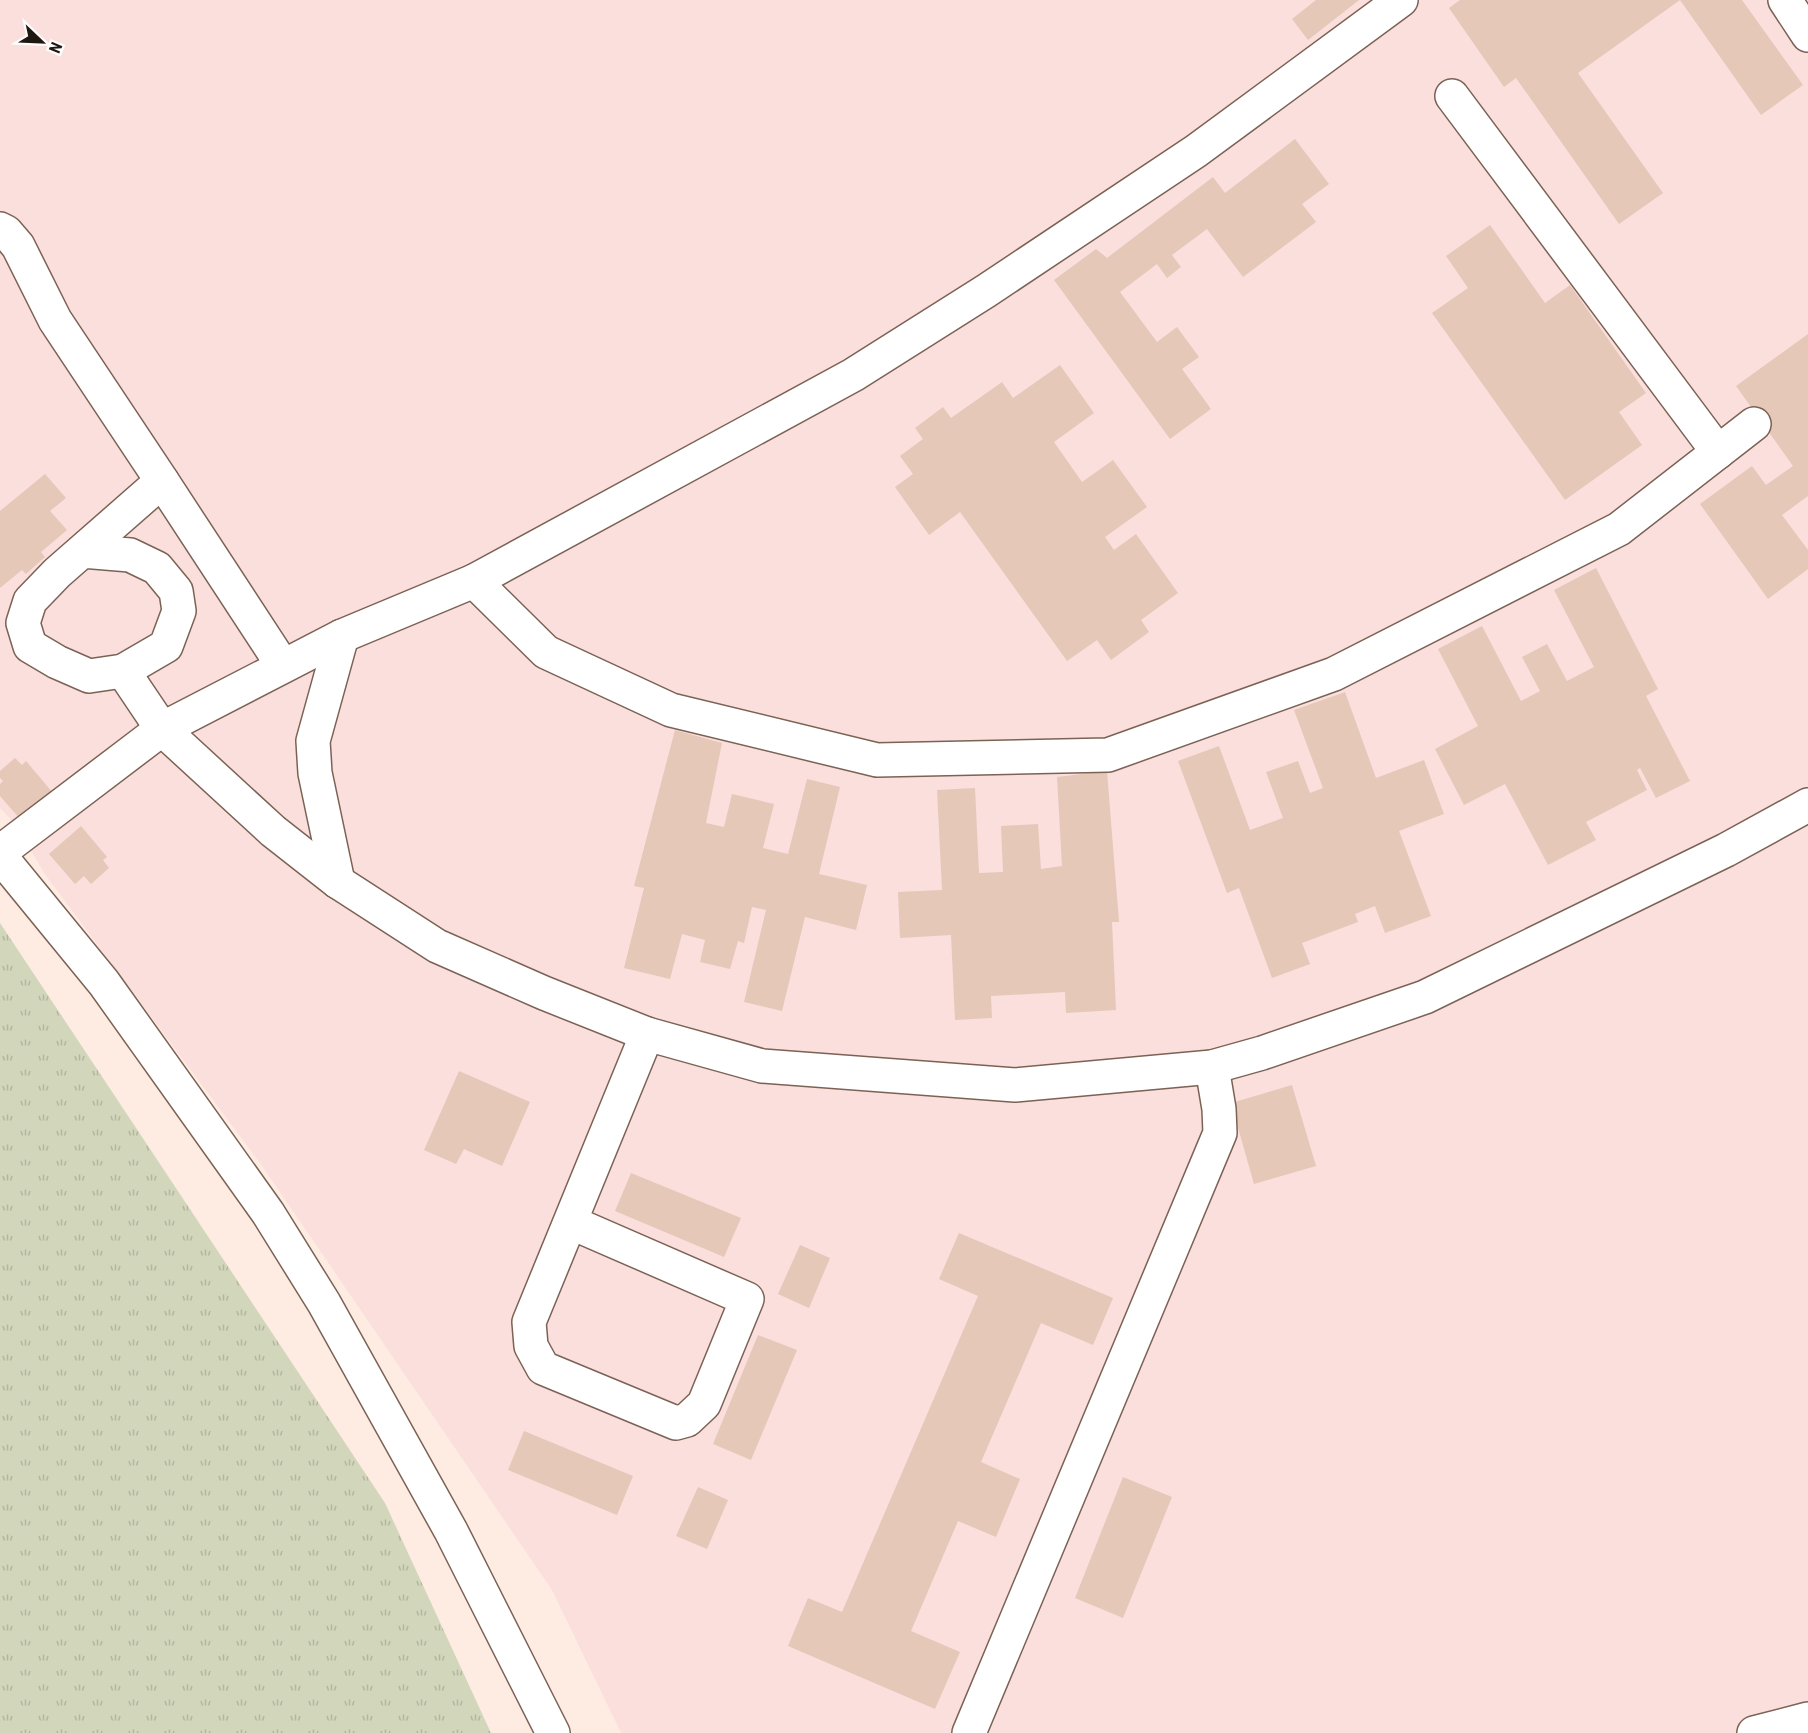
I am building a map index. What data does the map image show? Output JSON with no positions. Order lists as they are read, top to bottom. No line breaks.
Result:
{"north":"bottom right"}
